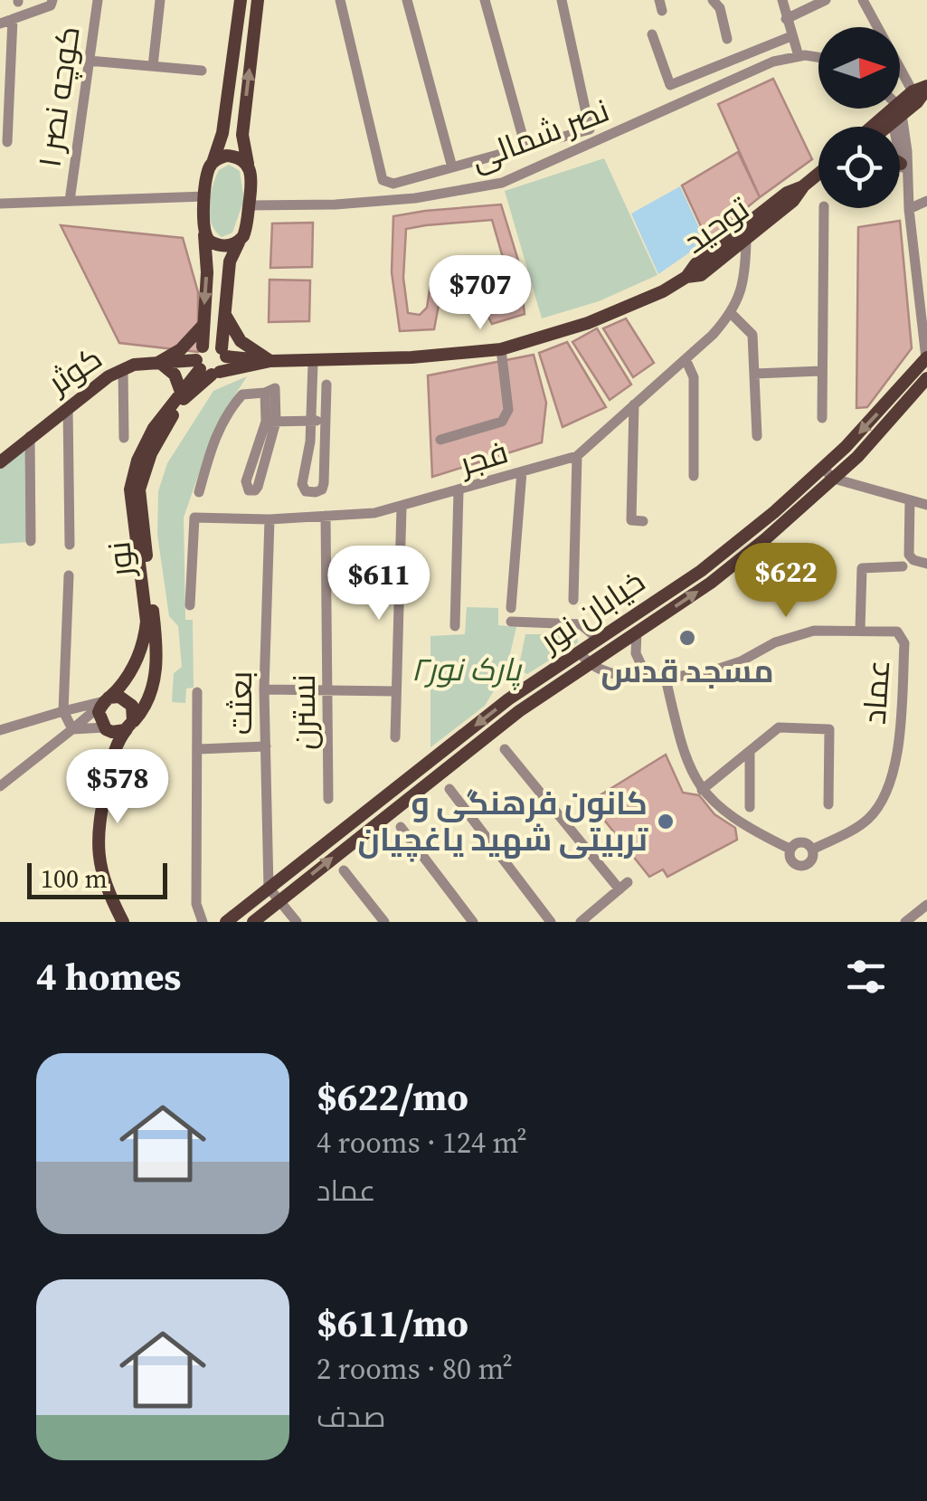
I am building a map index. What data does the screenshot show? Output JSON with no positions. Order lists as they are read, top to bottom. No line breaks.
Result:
{"streets":{"main road":["توحید","کوثر","نور","خیابان نور"],"street":["کوچه نصر ۱","نصر شمالی","فجر","عماد","بعثت","نسترن"]},"crossings":[["توحید","کوثر"],["توحید","فجر"],["فجر","بعثت"],["فجر","نسترن"],["خیابان نور","عماد"],["خیابان نور","بعثت"]],"parks":["پارک نور۲"],"places":["مسجد قدس","کانون فرهنگی و تربیتی شهید یاغچیان"],"scale_bar":"100 m","north":"right","page":{"price":["$707","$622","$611","$578"],"scale":"100 m","heading":"4 homes","list":[{"name":"$622/mo","note":"4 rooms · 124 m² · عماد"},{"name":"$611/mo","note":"2 rooms · 80 m² · صدف"}]}}
